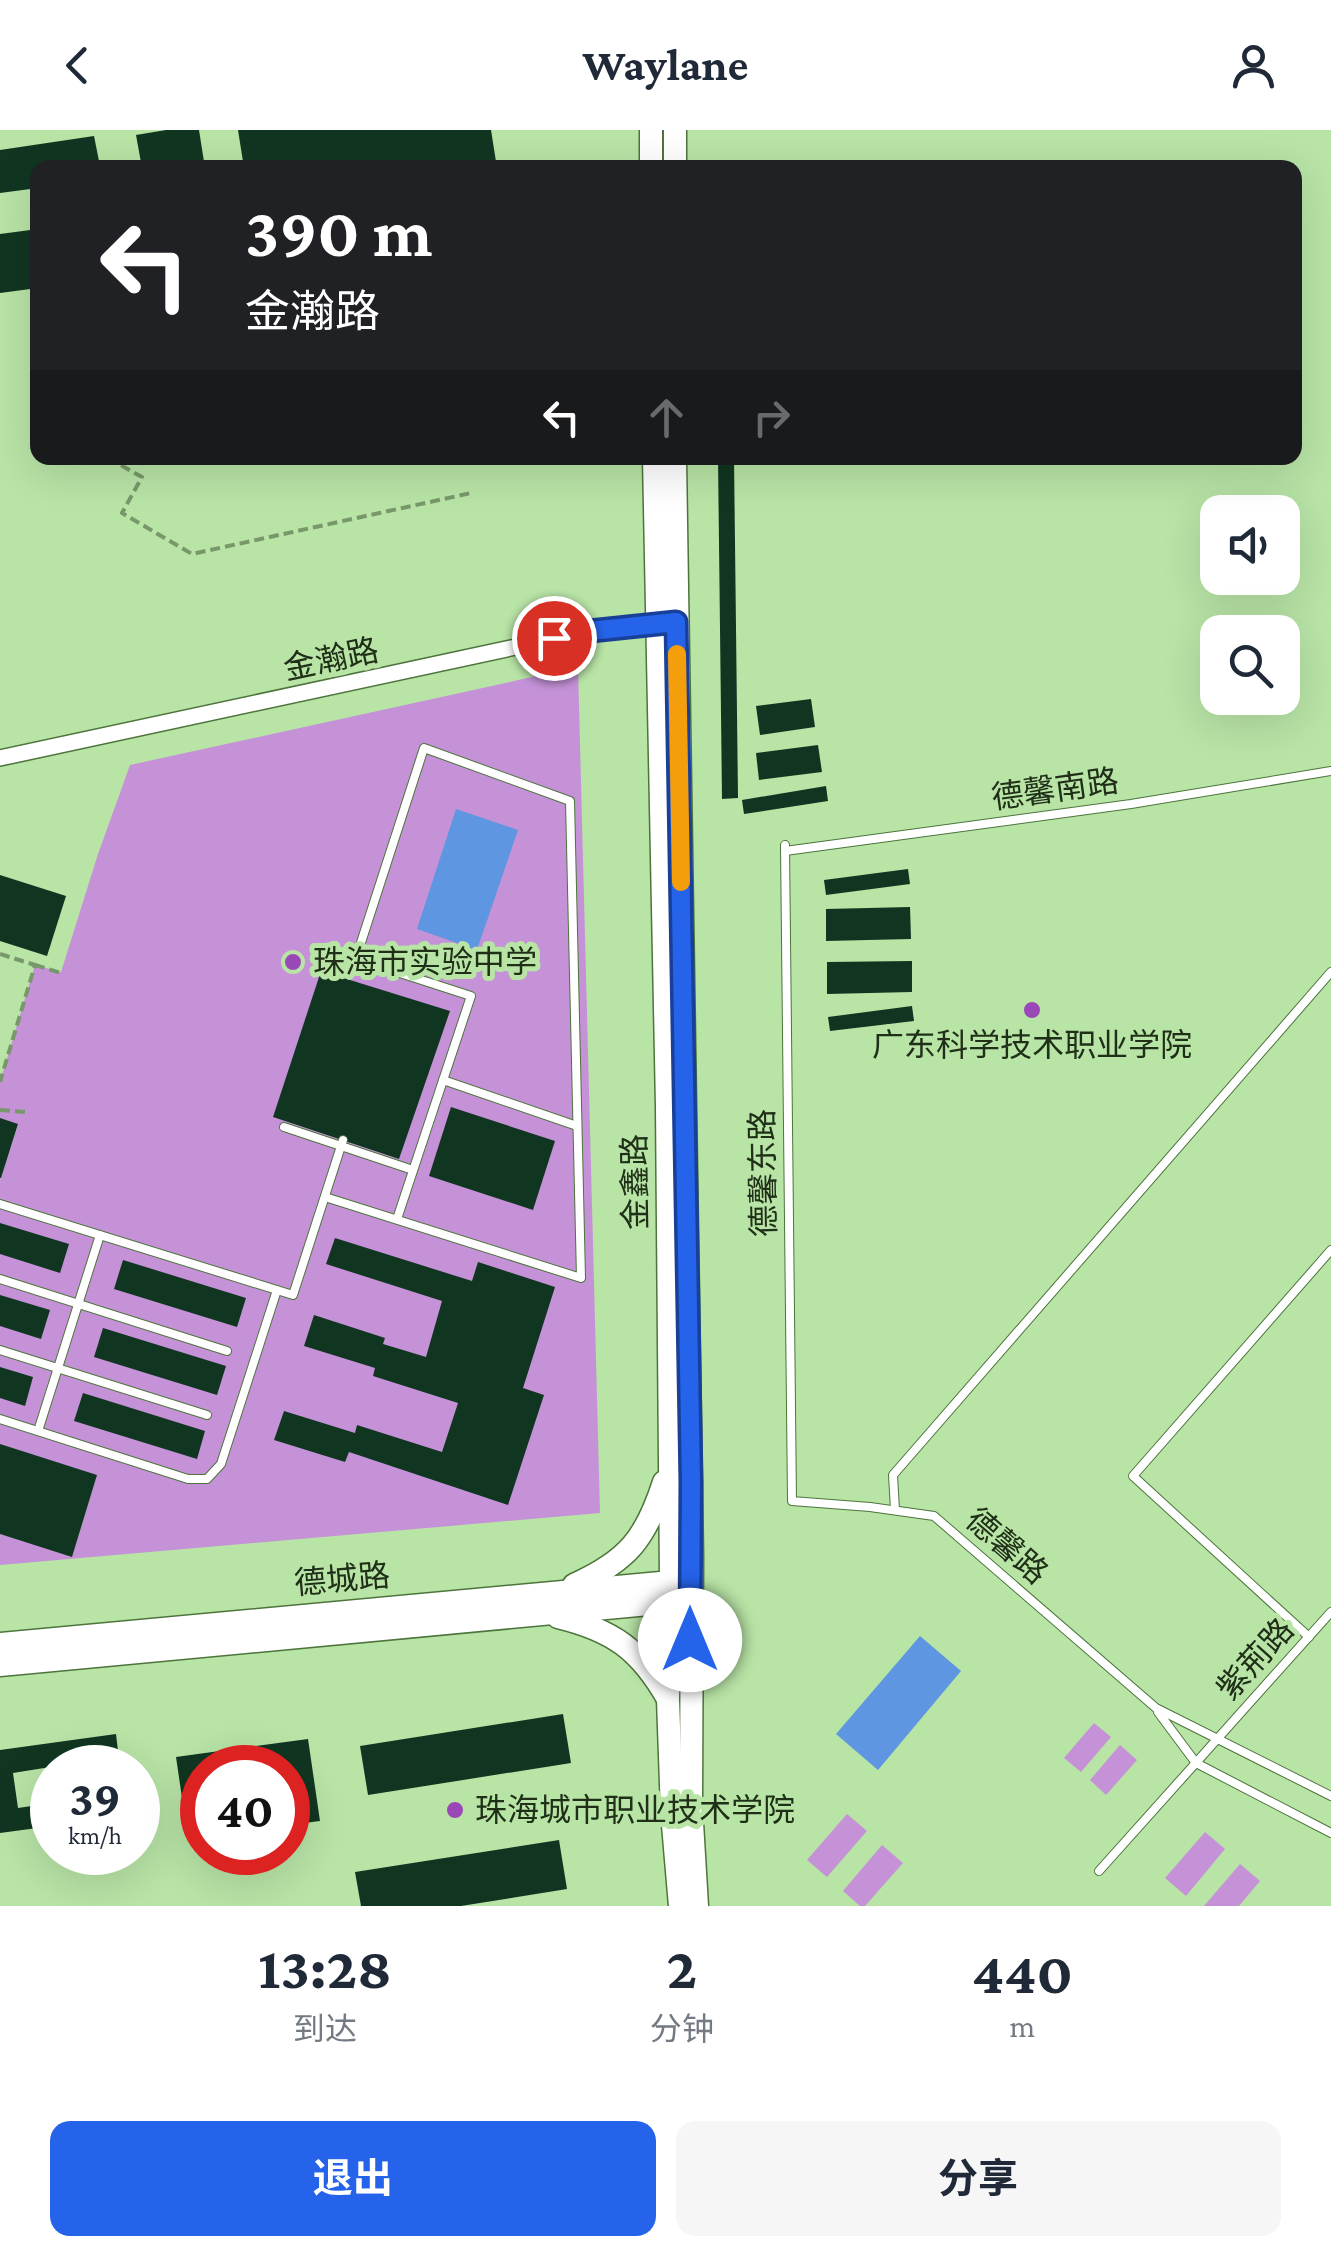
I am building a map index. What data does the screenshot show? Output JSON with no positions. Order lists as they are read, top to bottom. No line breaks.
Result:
{"streets":{"street":["金瀚路","金鑫路","德城路"],"lane":["德馨南路","德馨东路","德馨路","紫荊路"]},"crossings":[["金瀚路","金鑫路"],["德馨南路","德馨东路"],["德馨东路","德馨路"],["金鑫路","德城路"],["德馨路","紫荊路"]],"places":["珠海市实验中学","广东科学技术职业学院","珠海城市职业技术学院"],"page":{"header":"Waylane","turn":["390 m","金瀚路"],"speed":"39 km/h","limit":"40","eta":["13:28","到达","2","分钟","440","m"],"buttons":["退出","分享"]}}
